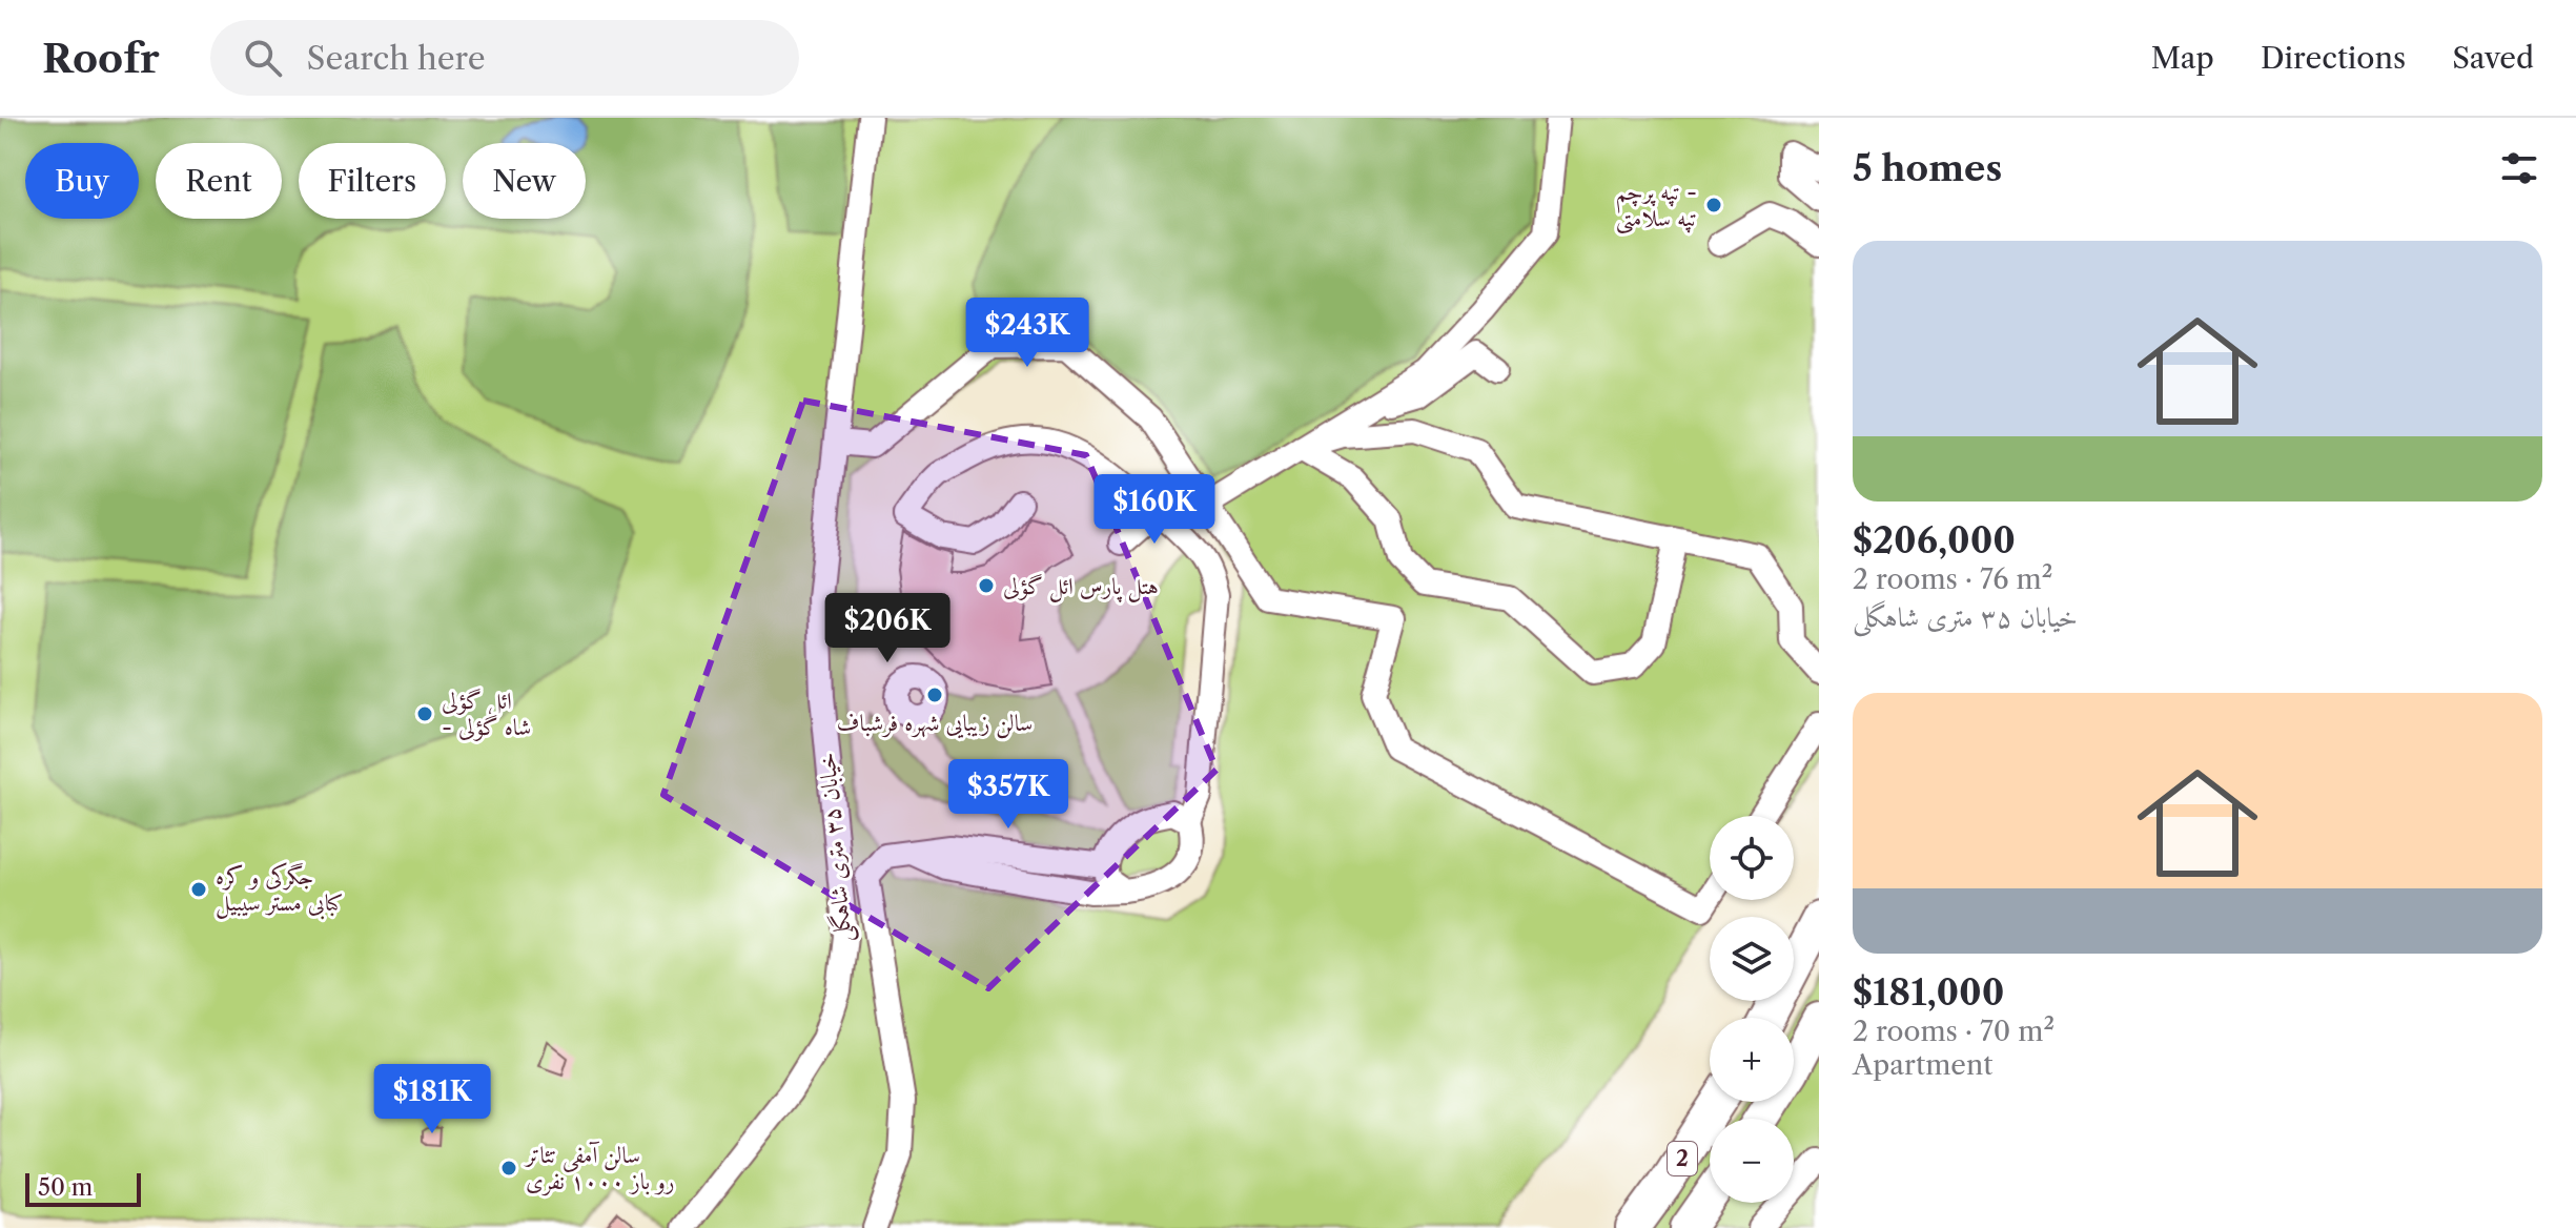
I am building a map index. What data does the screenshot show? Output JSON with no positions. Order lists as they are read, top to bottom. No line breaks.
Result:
{"streets":{"highway":["2"],"street":["خیابان ۳۵ متری شاهگلی"]},"places":["تپه پرچم - تپه سلامتی","هتل پارس ائل گؤلی","سالن زیبایی شهره فرشباف","ائل گؤلی - شاه گؤلی","جگرکی و کره کبابی مستر سیبیل","سالن آمفی تئاتر رو باز ۱۰۰۰ نفری"],"scale_bar":"50 m","page":{"header":"Roofr","search":"Search here","nav":["Map","Directions","Saved"],"heading":"5 homes","chip":["Buy","Rent","Filters","New"],"list":[{"name":"$206,000","note":"2 rooms · 76 m² · خیابان ۳۵ متری شاهگلی"},{"name":"$181,000","note":"2 rooms · 70 m² · Apartment"}],"price":["$243K","$160K","$206K","$357K","$181K"],"map_buttons":["+","−"],"scale":"50 m"}}
